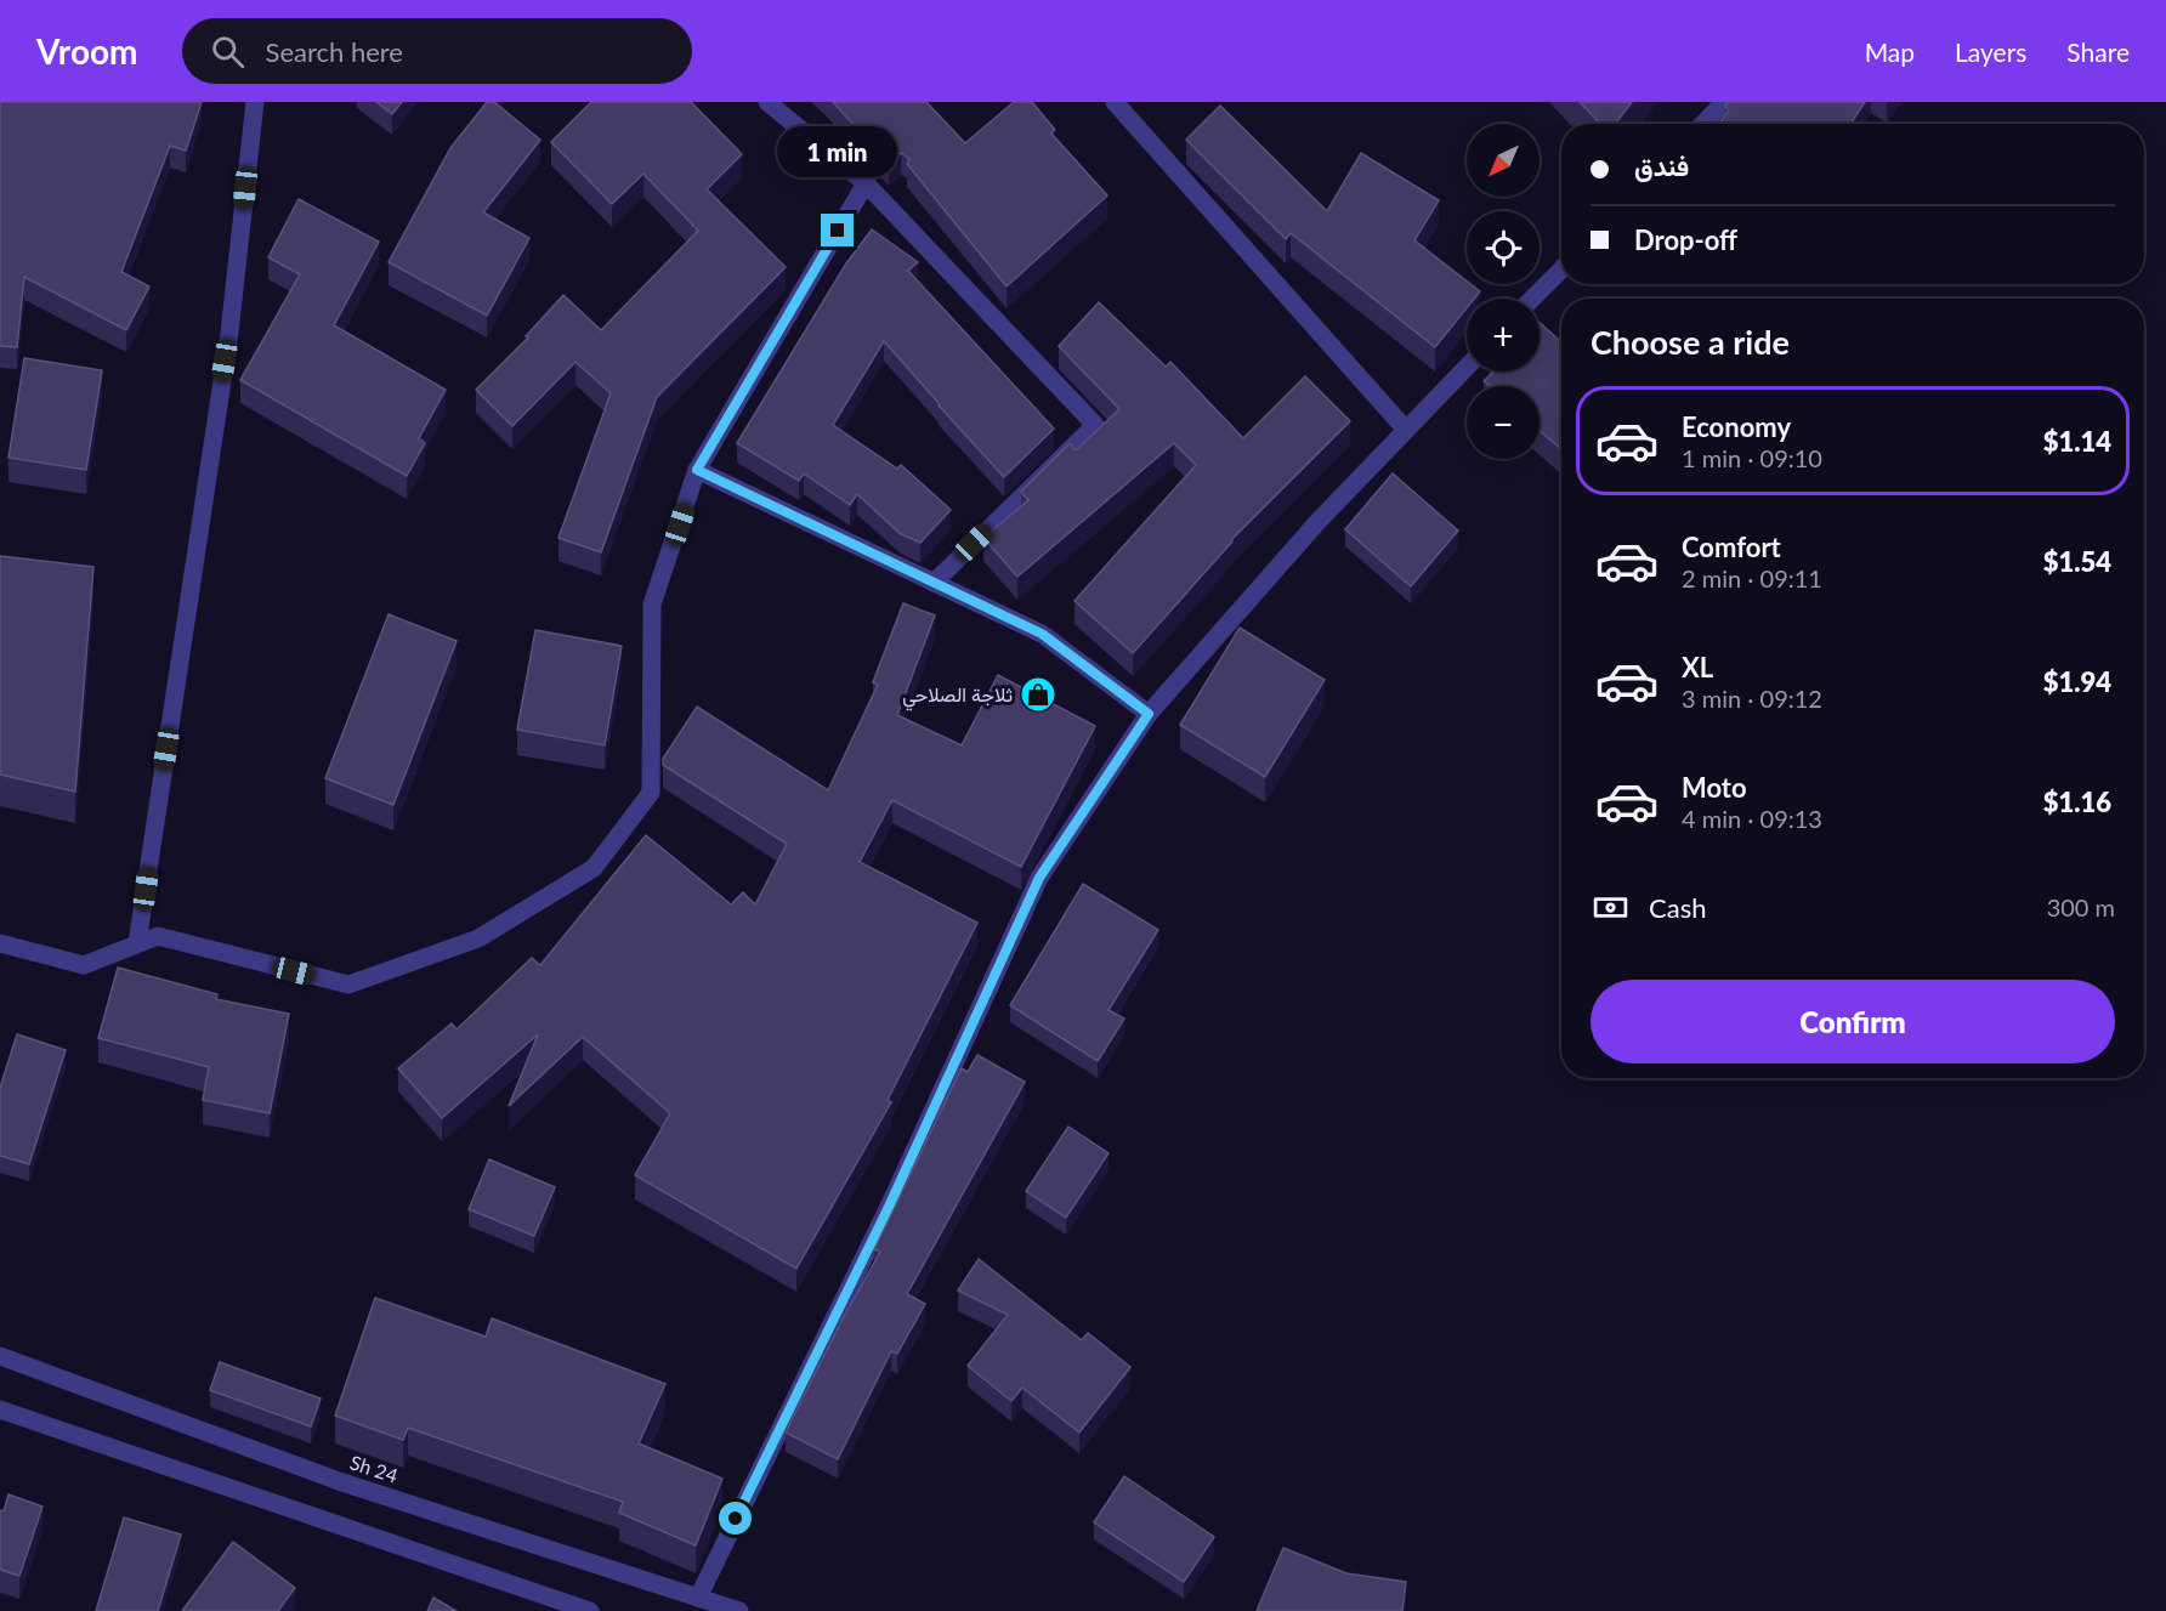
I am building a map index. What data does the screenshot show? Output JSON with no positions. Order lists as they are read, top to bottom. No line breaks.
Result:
{"streets":{"street":["Sh 24"]},"places":{"shop":["ثلاجة الصلاحي"]},"north":"bottom left","page":{"header":"Vroom","search":"Search here","nav":["Map","Layers","Share"],"map_buttons":["+","−"],"banner":["فندق","Drop-off"],"bubble":"1 min","heading":"Choose a ride","list":[{"name":"Economy","note":"1 min · 09:10","value":"$1.14"},{"name":"Comfort","note":"2 min · 09:11","value":"$1.54"},{"name":"XL","note":"3 min · 09:12","value":"$1.94"},{"name":"Moto","note":"4 min · 09:13","value":"$1.16"}],"pay":["Cash","300 m"],"buttons":"Confirm"}}
